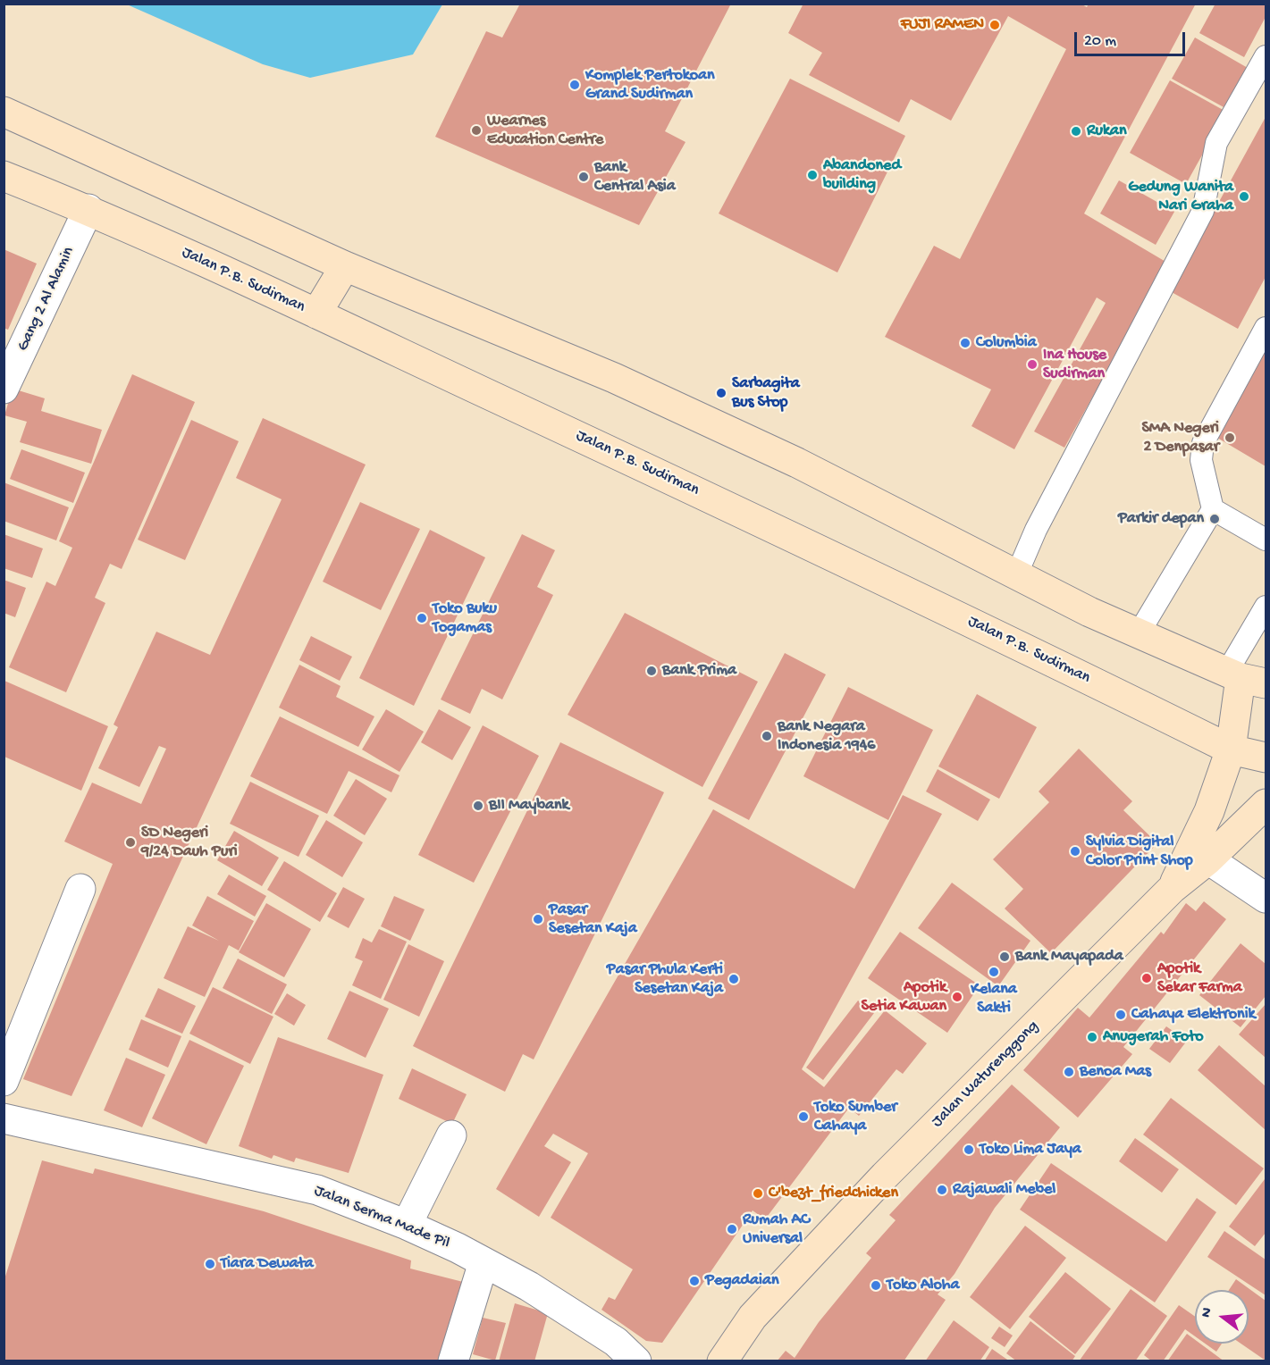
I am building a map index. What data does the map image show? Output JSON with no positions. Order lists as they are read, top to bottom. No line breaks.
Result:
{"streets":{"street":["Jalan P.B. Sudirman","Gang 2 Al Alamin","Jalan Waturenggong","Jalan Serma Made Pil"]},"crossings":[["Jalan P.B. Sudirman","Gang 2 Al Alamin"]],"places":["FUJI RAMEN","Komplek Pertokoan Grand Sudirman","Wearnes Education Centre","Rukan","Abandoned building","Bank Central Asia","Gedung Wanita Nari Graha","Columbia","Ina House Sudirman","Sarbagita Bus Stop","SMA Negeri 2 Denpasar","Parkir depan","Toko Buku Togamas","Bank Prima","Bank Negara Indonesia 1946","BII Maybank","SD Negeri 9/24 Dauh Puri","Sylvia Digital Color Print Shop","Pasar Sesetan Kaja","Bank Mayapada","Kelana Sakti","Apotik Sekar Farma","Pasar Phula Kerti Sesetan Kaja","Apotik Setia Kawan","Cahaya Elektronik","Anugerah Foto","Benoa Mas","Toko Sumber Cahaya","Toko Lima Jaya","Rajawali Mebel","C'bezt_friedchicken","Rumah AC Universal","Tiara Dewata","Pegadaian","Toko Aloha"],"scale_bar":"20 m","north":"left"}
